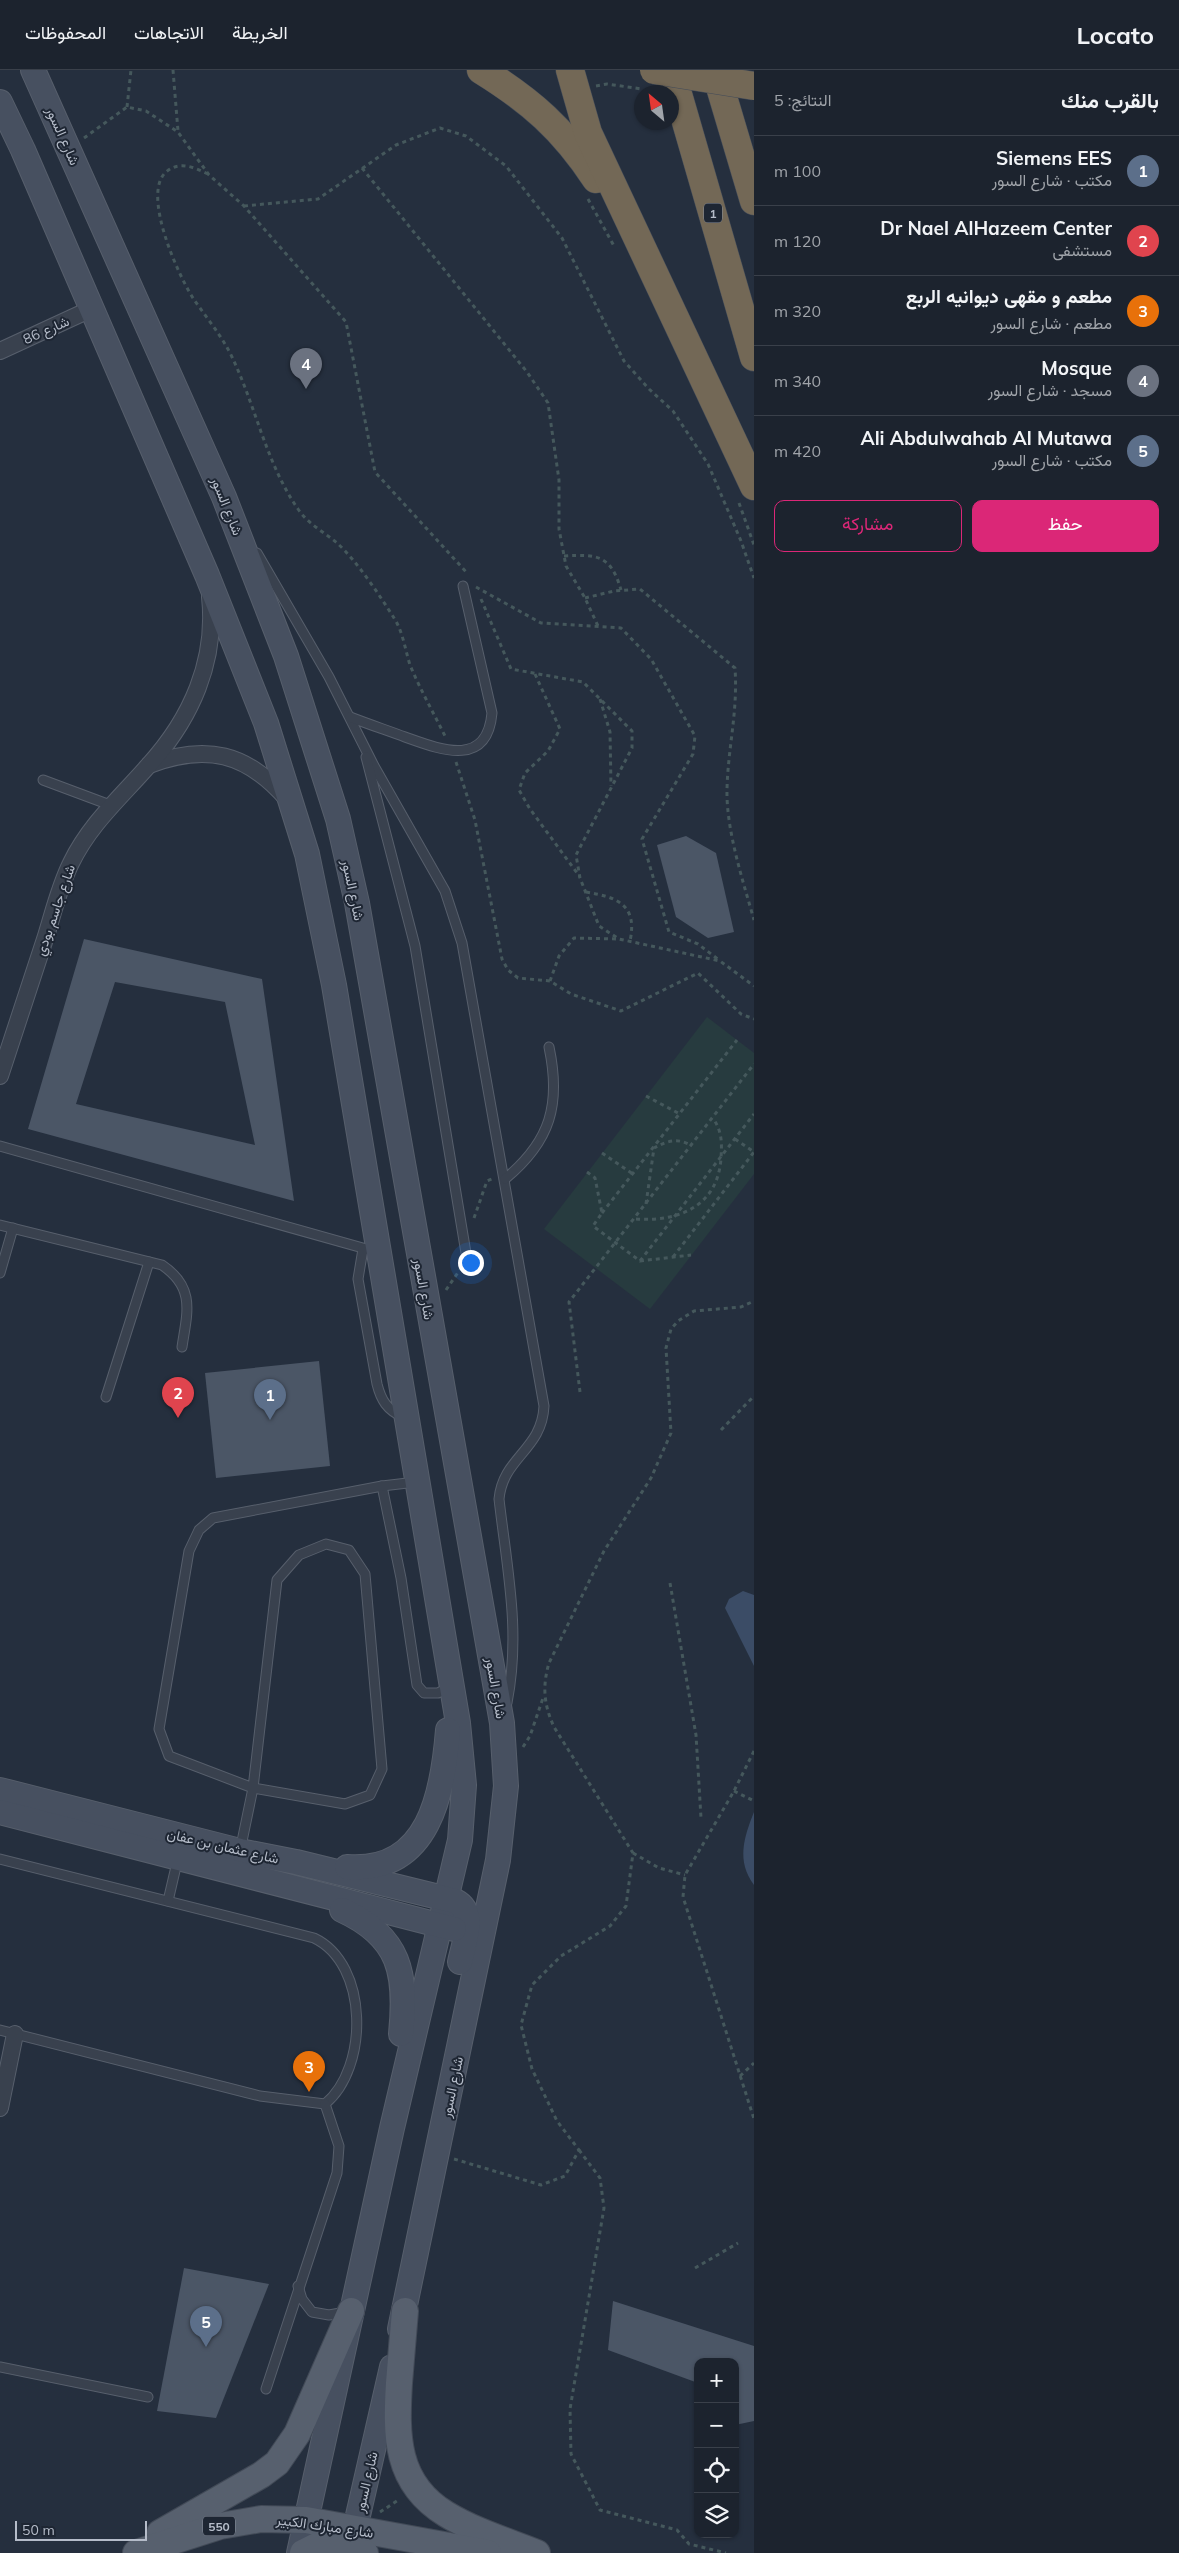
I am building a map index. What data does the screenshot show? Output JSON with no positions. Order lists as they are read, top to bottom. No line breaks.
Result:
{"streets":{"highway":["1"],"main road":["شارع السور","شارع عثمان بن عفان","550","شارع مبارك الكبير"],"street":["شارع 86","شارع جاسم بودي"]},"crossings":[["شارع السور","شارع مبارك الكبير"]],"scale_bar":"50 m","north":"top left","page":{"header":"Locato","nav":["الخريطة","الاتجاهات","المحفوظات"],"heading":["بالقرب منك","النتائج: 5"],"list":[{"mark":"1","name":"Siemens EES","note":"مكتب · شارع السور","value":"100 m"},{"mark":"2","name":"Dr Nael AlHazeem Center","note":"مستشفى","value":"120 m"},{"mark":"3","name":"مطعم و مقهى ديوانيه الربع","note":"مطعم · شارع السور","value":"320 m"},{"mark":"4","name":"Mosque","note":"مسجد · شارع السور","value":"340 m"},{"mark":"5","name":"Ali Abdulwahab Al Mutawa","note":"مكتب · شارع السور","value":"420 m"}],"pins":["4","2","1","3","5"],"buttons":["حفظ","مشاركة"],"map_buttons":["+","−"],"scale":"50 m"}}
